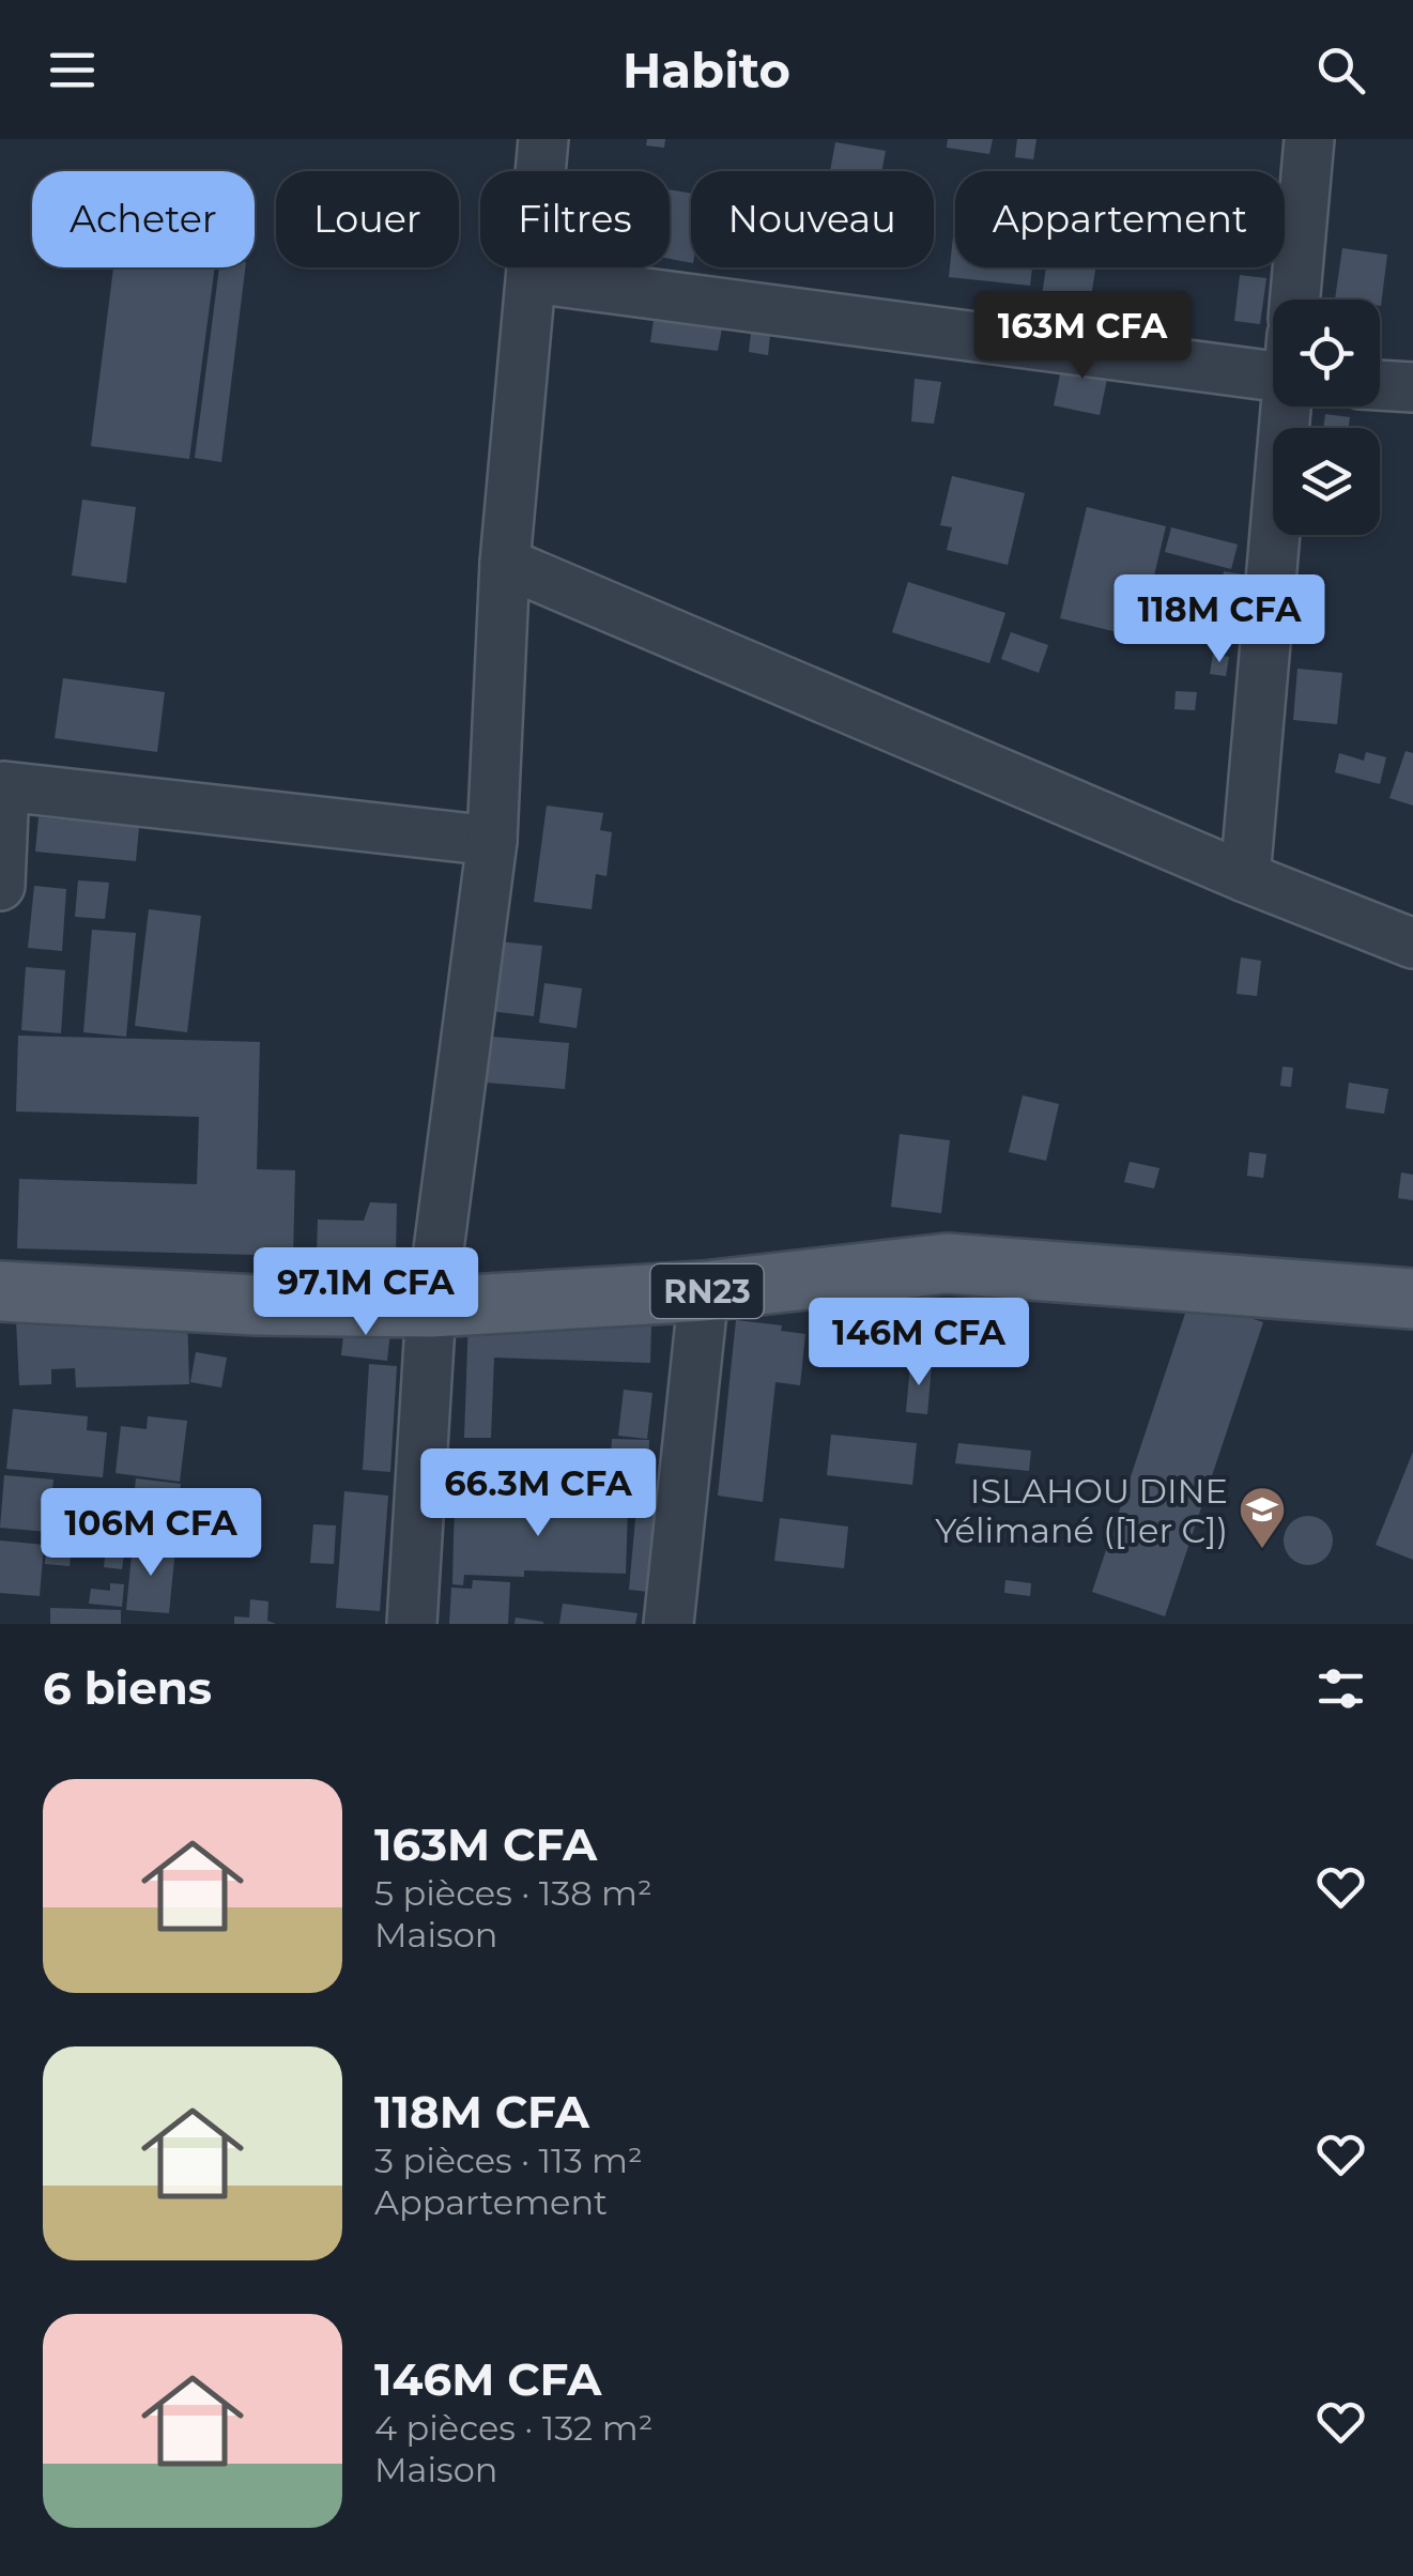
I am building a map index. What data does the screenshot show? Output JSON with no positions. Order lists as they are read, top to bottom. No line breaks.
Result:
{"streets":{"main road":["RN23"]},"places":{"school or university":["ISLAHOU DINE Yélimané ([1er C])"]},"page":{"header":"Habito","chip":["Acheter","Louer","Filtres","Nouveau","Appartement"],"price":["163M CFA","118M CFA","97.1M CFA","146M CFA","66.3M CFA","106M CFA"],"heading":"6 biens","list":[{"name":"163M CFA","note":"5 pièces · 138 m² · Maison"},{"name":"118M CFA","note":"3 pièces · 113 m² · Appartement"},{"name":"146M CFA","note":"4 pièces · 132 m² · Maison"}]}}
